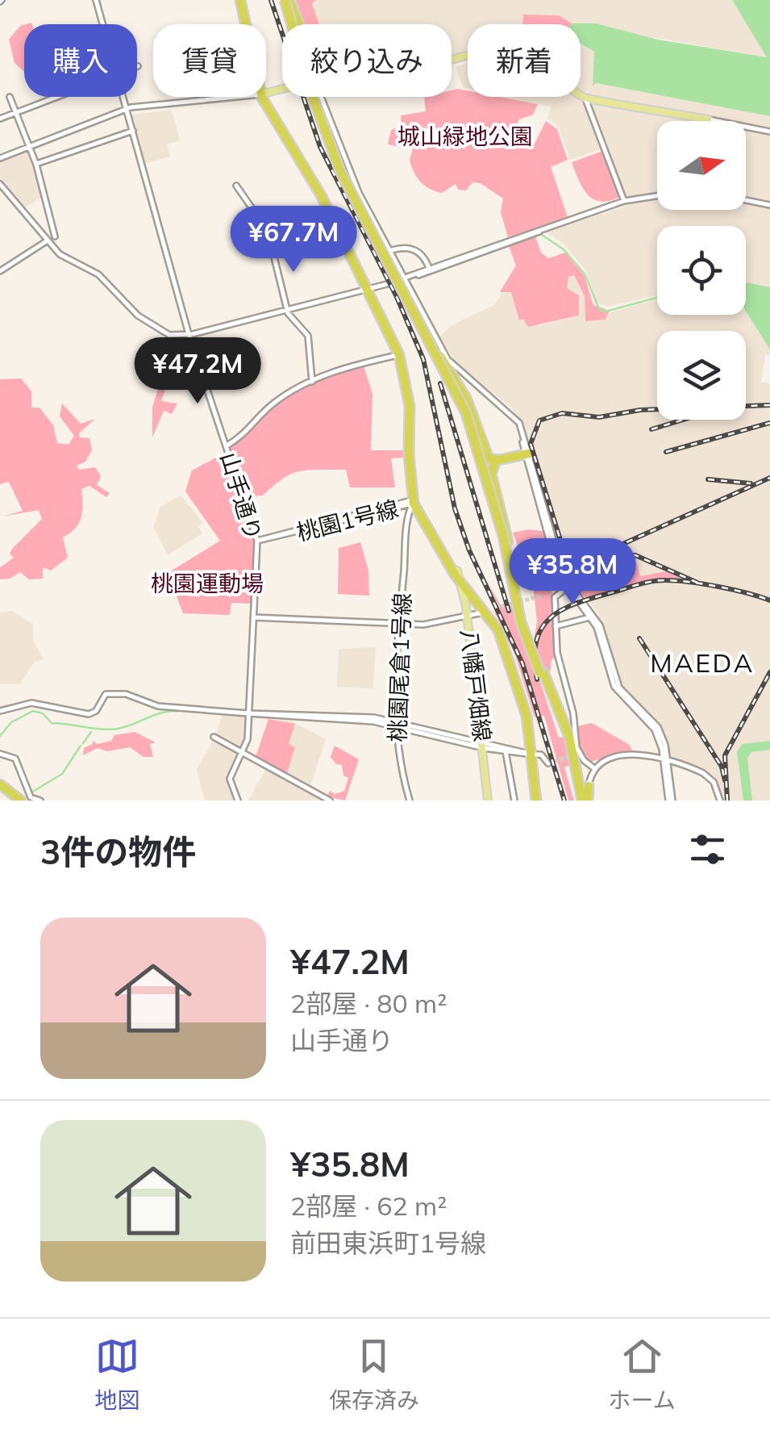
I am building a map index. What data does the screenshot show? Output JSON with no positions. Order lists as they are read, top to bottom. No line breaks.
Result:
{"streets":{"main road":["八幡戸畑線"],"street":["山手通り","桃園1号線","桃園尾倉1号線"]},"crossings":[["山手通り","桃園1号線"],["桃園1号線","桃園尾倉1号線"]],"districts":["MAEDA"],"parks":["城山緑地公園","桃園運動場"],"north":"right","page":{"chip":["購入","賃貸","絞り込み","新着"],"price":["¥67.7M","¥47.2M","¥35.8M"],"heading":"3件の物件","list":[{"name":"¥47.2M","note":"2部屋 · 80 m² · 山手通り"},{"name":"¥35.8M","note":"2部屋 · 62 m² · 前田東浜町1号線"}],"tabs":["地図","保存済み","ホーム"]}}
